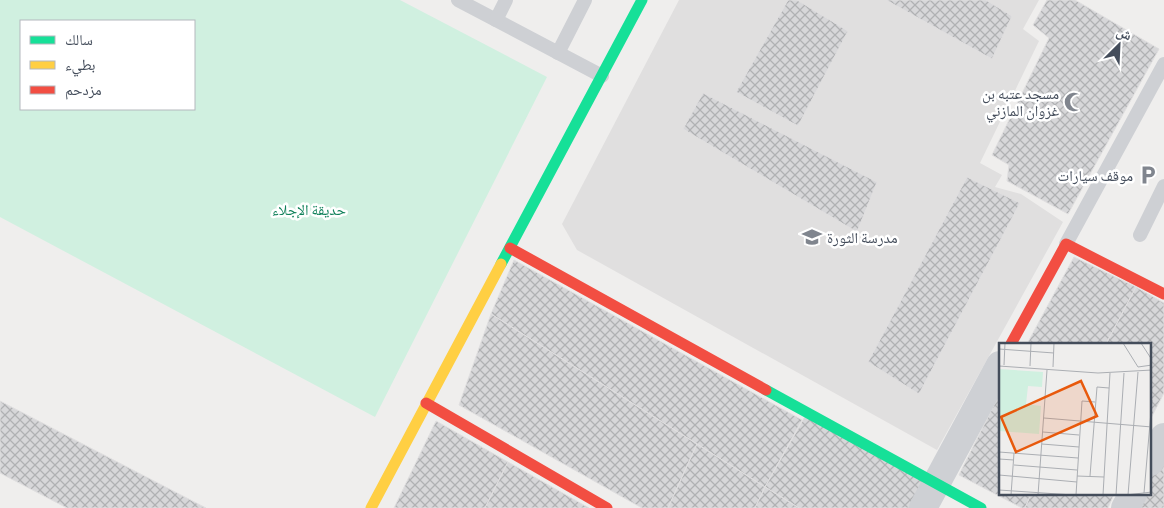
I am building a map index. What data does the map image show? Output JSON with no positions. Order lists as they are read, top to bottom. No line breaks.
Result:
{"parks":["حديقة الإجلاء"],"places":{"mosque":["مسجد عتبه بن غزوان المازني"],"parking":["موقف سيارات"],"school or university":["مدرسة الثورة"]},"legend":["سالك","بطيء","مزدحم"],"north":"top right"}
